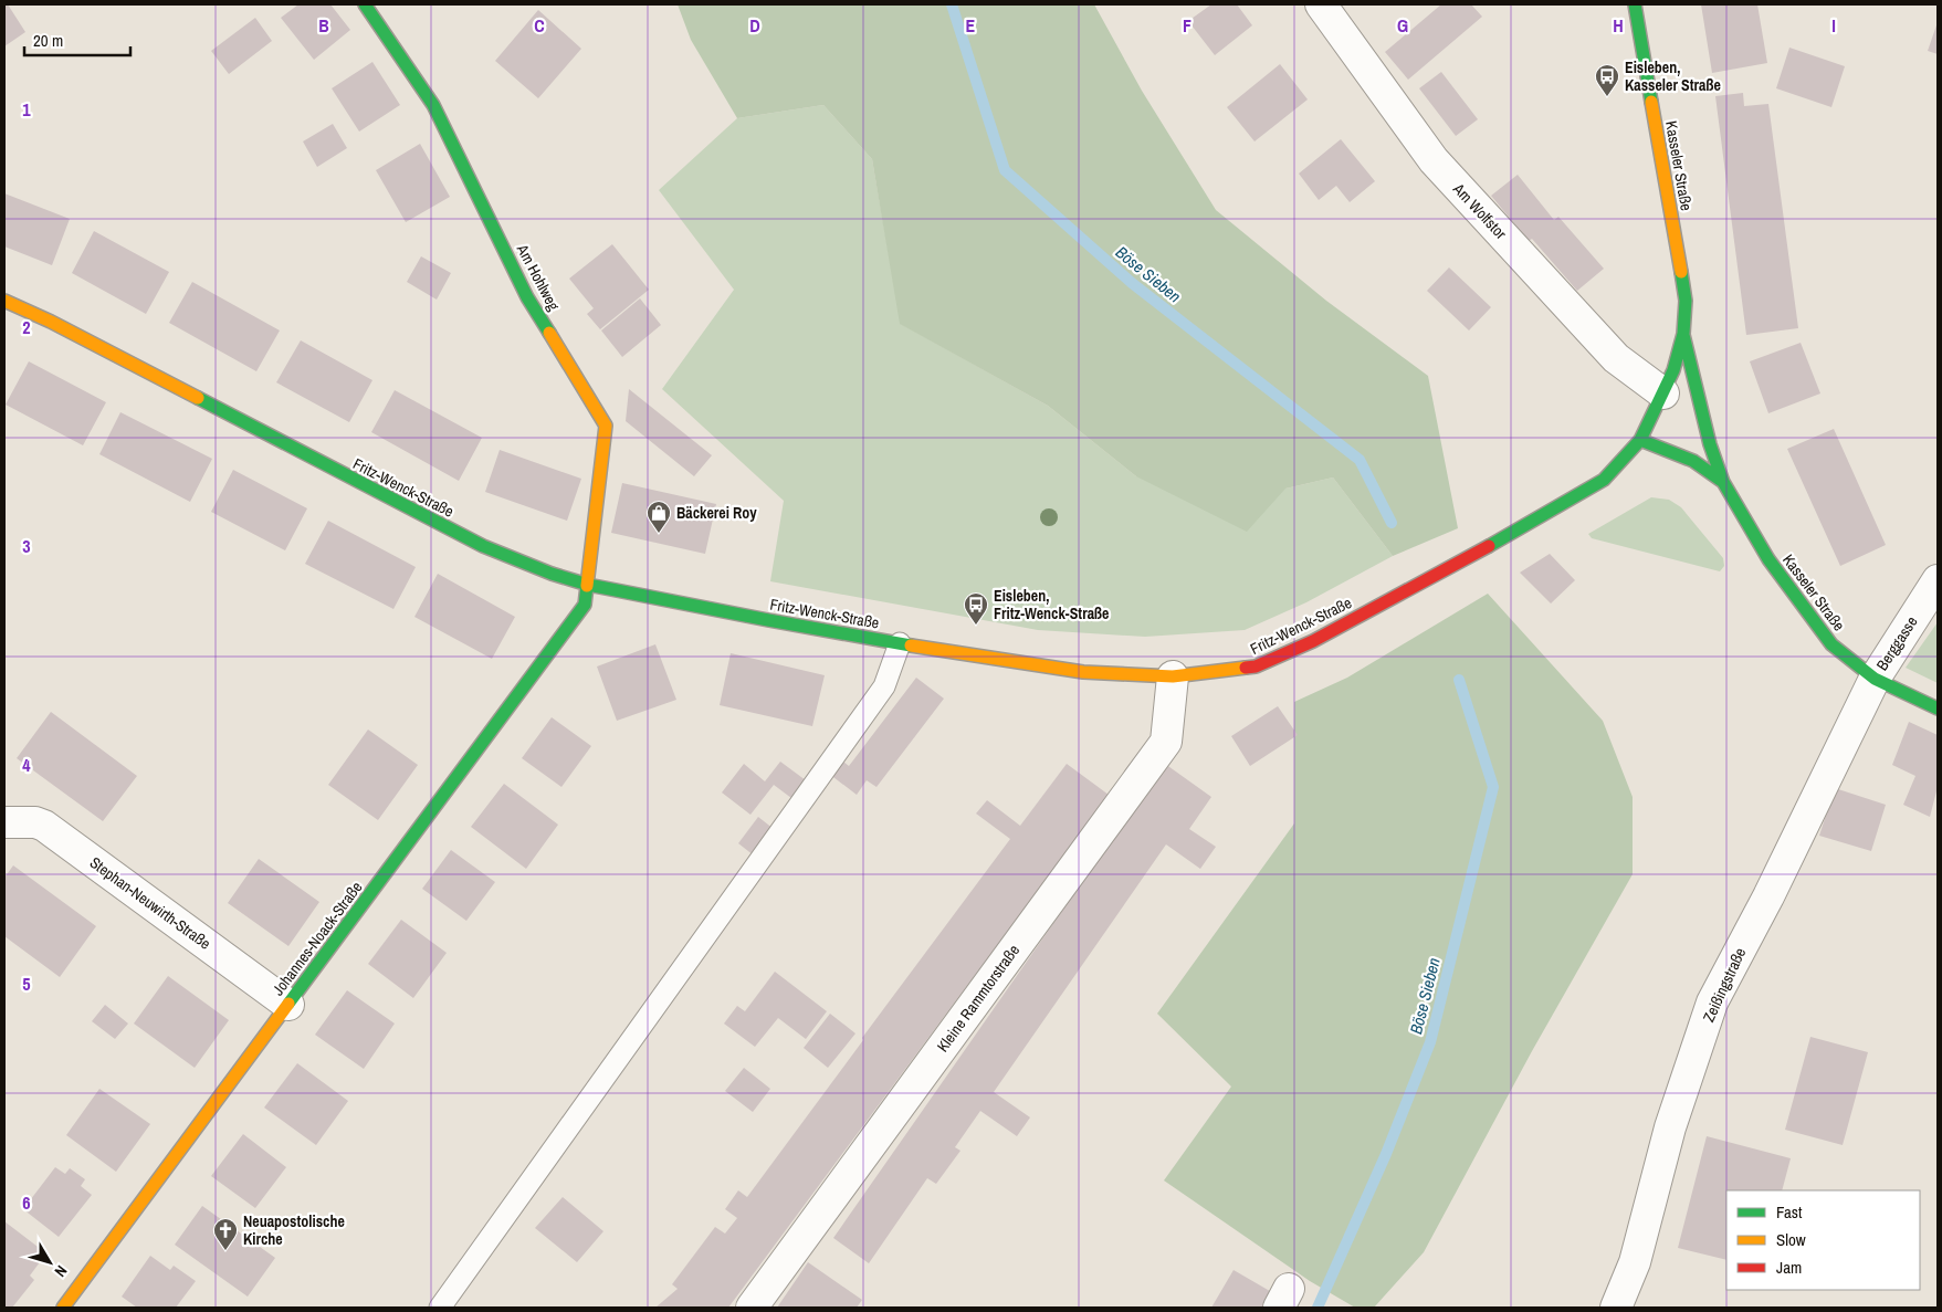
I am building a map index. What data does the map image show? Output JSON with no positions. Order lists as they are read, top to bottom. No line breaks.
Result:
{"streets":{"main road":["Kasseler Straße","Am Hohlweg","Fritz-Wenck-Straße","Johannes-Noack-Straße"],"street":["Am Wolfstor","Berggasse","Stephan-Neuwirth-Straße","Zeißingstraße","Kleine Rammtorstraße"]},"crossings":[["Kasseler Straße","Am Wolfstor"],["Kasseler Straße","Fritz-Wenck-Straße"],["Kasseler Straße","Berggasse"],["Kasseler Straße","Zeißingstraße"],["Am Hohlweg","Fritz-Wenck-Straße"],["Am Hohlweg","Johannes-Noack-Straße"],["Fritz-Wenck-Straße","Johannes-Noack-Straße"],["Fritz-Wenck-Straße","Kleine Rammtorstraße"],["Berggasse","Zeißingstraße"],["Stephan-Neuwirth-Straße","Johannes-Noack-Straße"]],"water":["Böse Sieben"],"places":{"bus stop":["Eisleben, Kasseler Straße","Eisleben, Fritz-Wenck-Straße"],"shop":["Bäckerei Roy"],"church":["Neuapostolische Kirche"]},"legend":["Fast","Slow","Jam"],"scale_bar":"20 m","north":"bottom right","grid":{"columns":["B","C","D","E","F","G","H","I"],"rows":["1","2","3","4","5","6"]}}
